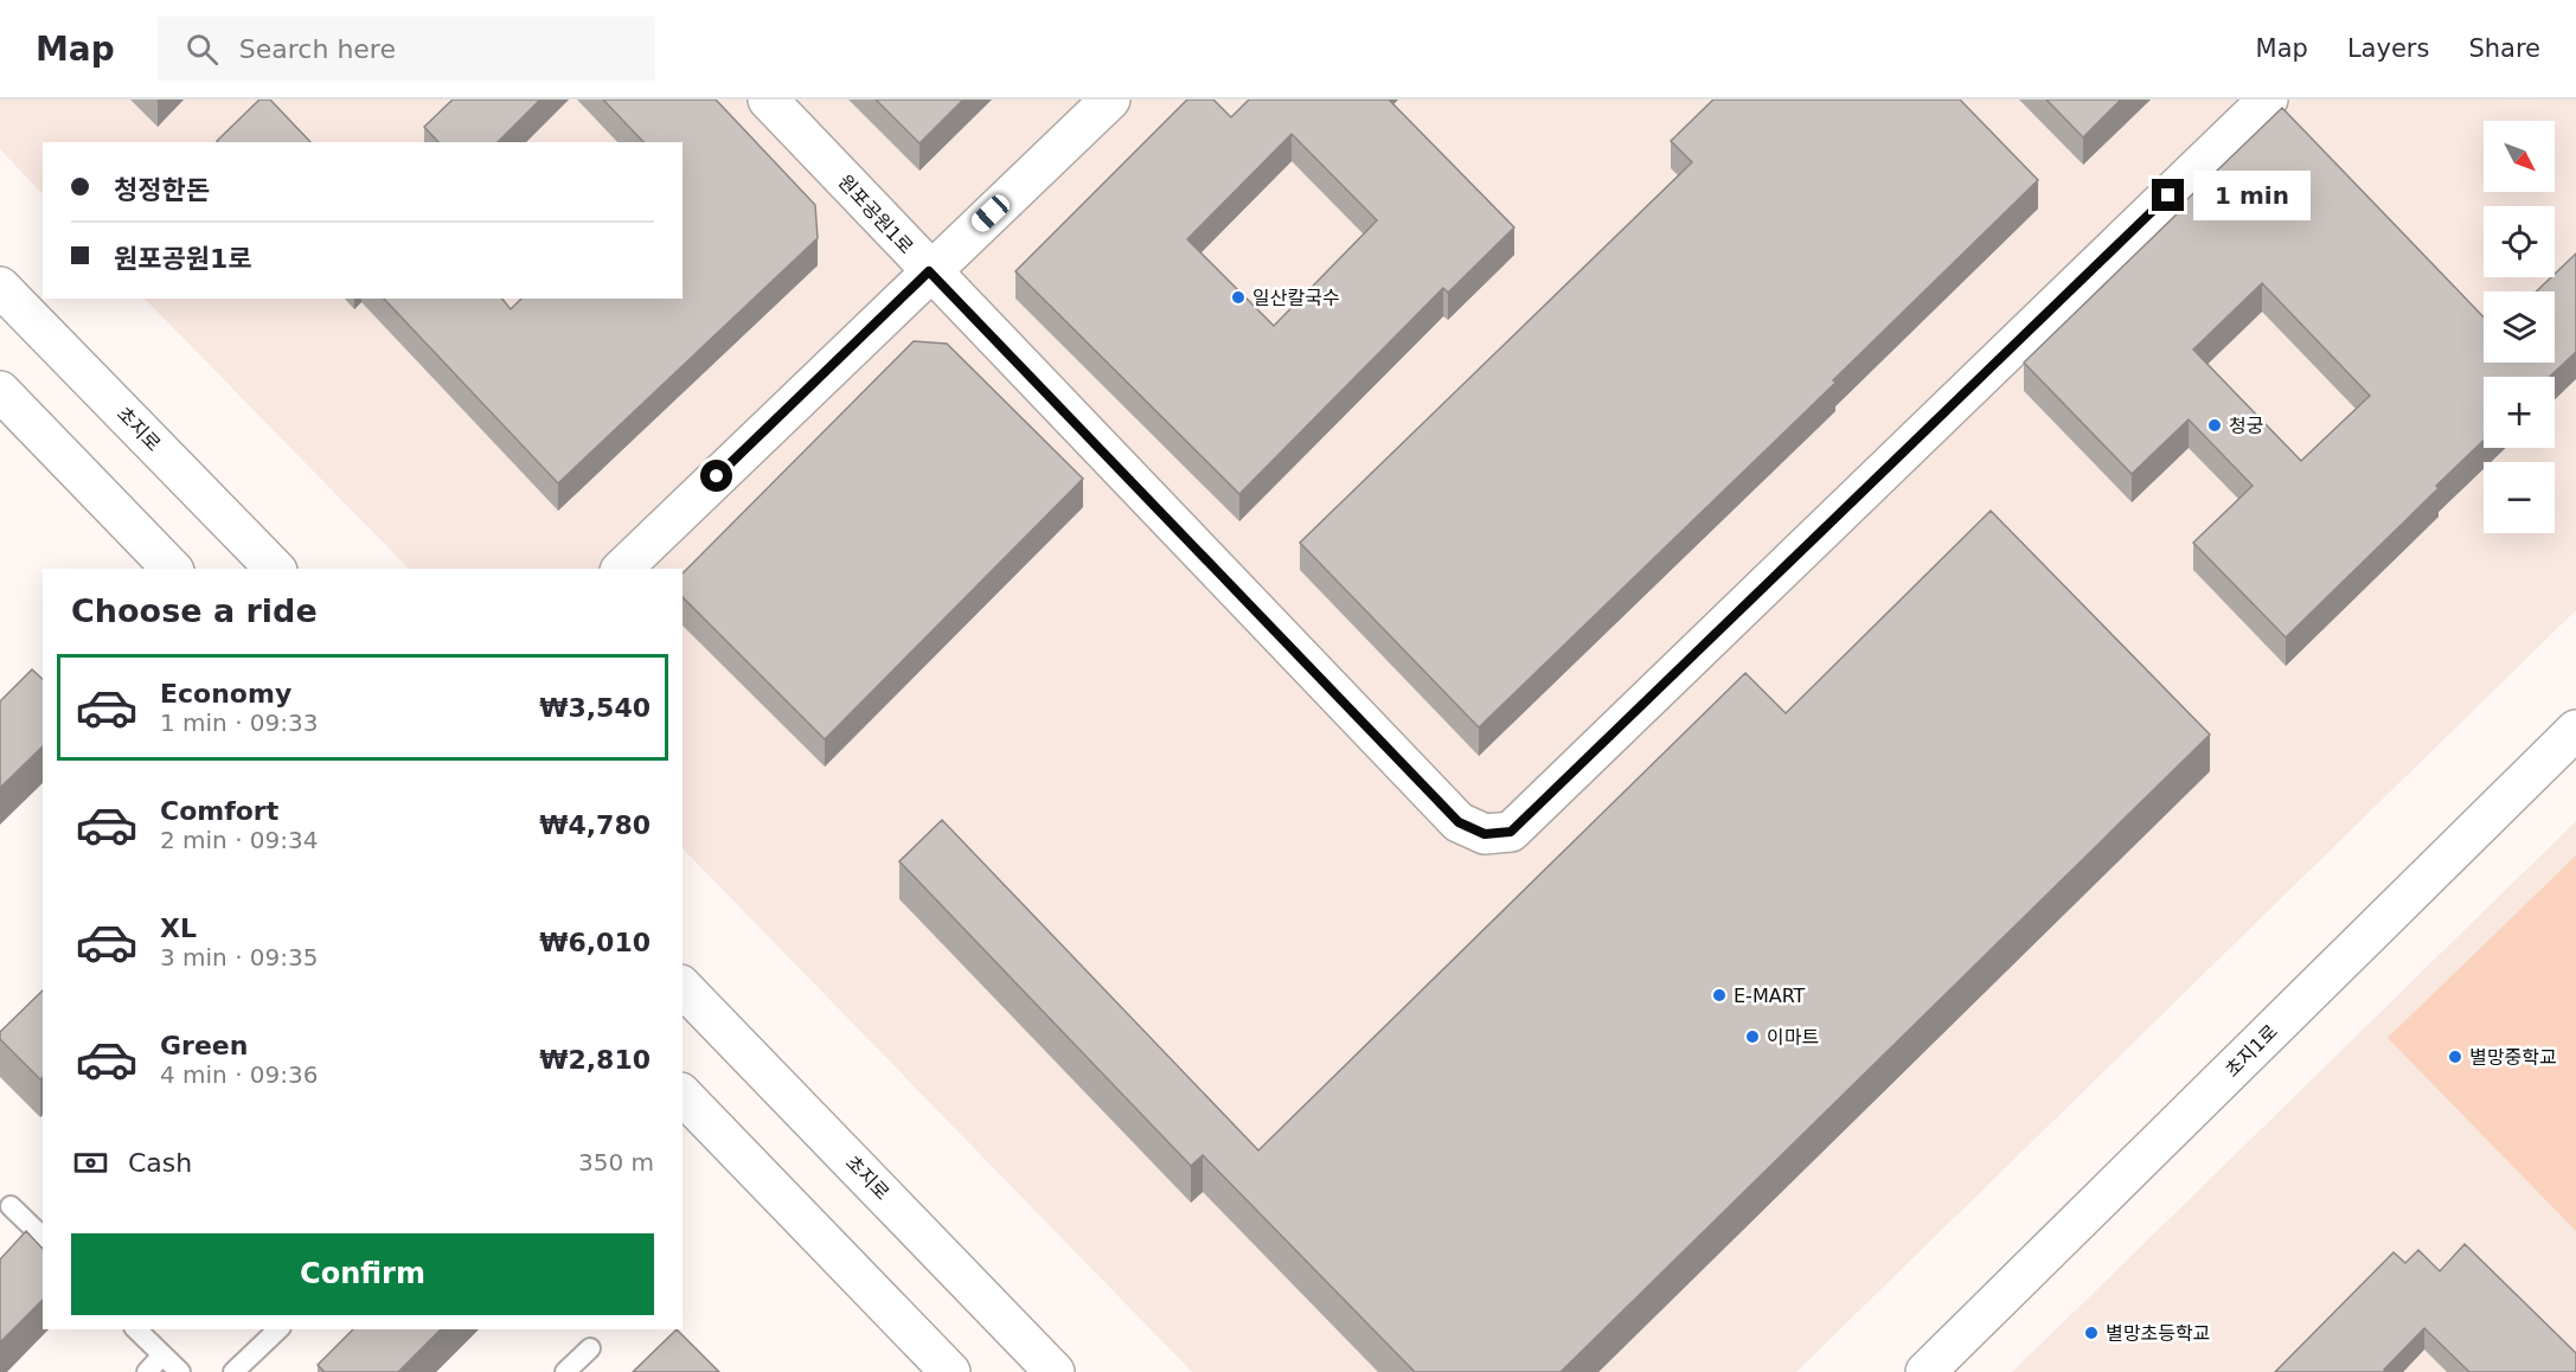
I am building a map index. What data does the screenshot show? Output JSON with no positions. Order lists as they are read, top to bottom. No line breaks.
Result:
{"streets":{"street":["원포공원1로","초지로","초지1로"]},"places":["일산칼국수","청궁","E-MART","이마트","별망중학교","별망초등학교"],"north":"bottom right","page":{"header":"Map","search":"Search here","nav":["Map","Layers","Share"],"map_buttons":["+","−"],"banner":["청정한돈","원포공원1로"],"bubble":"1 min","heading":"Choose a ride","list":[{"name":"Economy","note":"1 min · 09:33","value":"₩3,540"},{"name":"Comfort","note":"2 min · 09:34","value":"₩4,780"},{"name":"XL","note":"3 min · 09:35","value":"₩6,010"},{"name":"Green","note":"4 min · 09:36","value":"₩2,810"}],"pay":["Cash","350 m"],"buttons":"Confirm"}}
